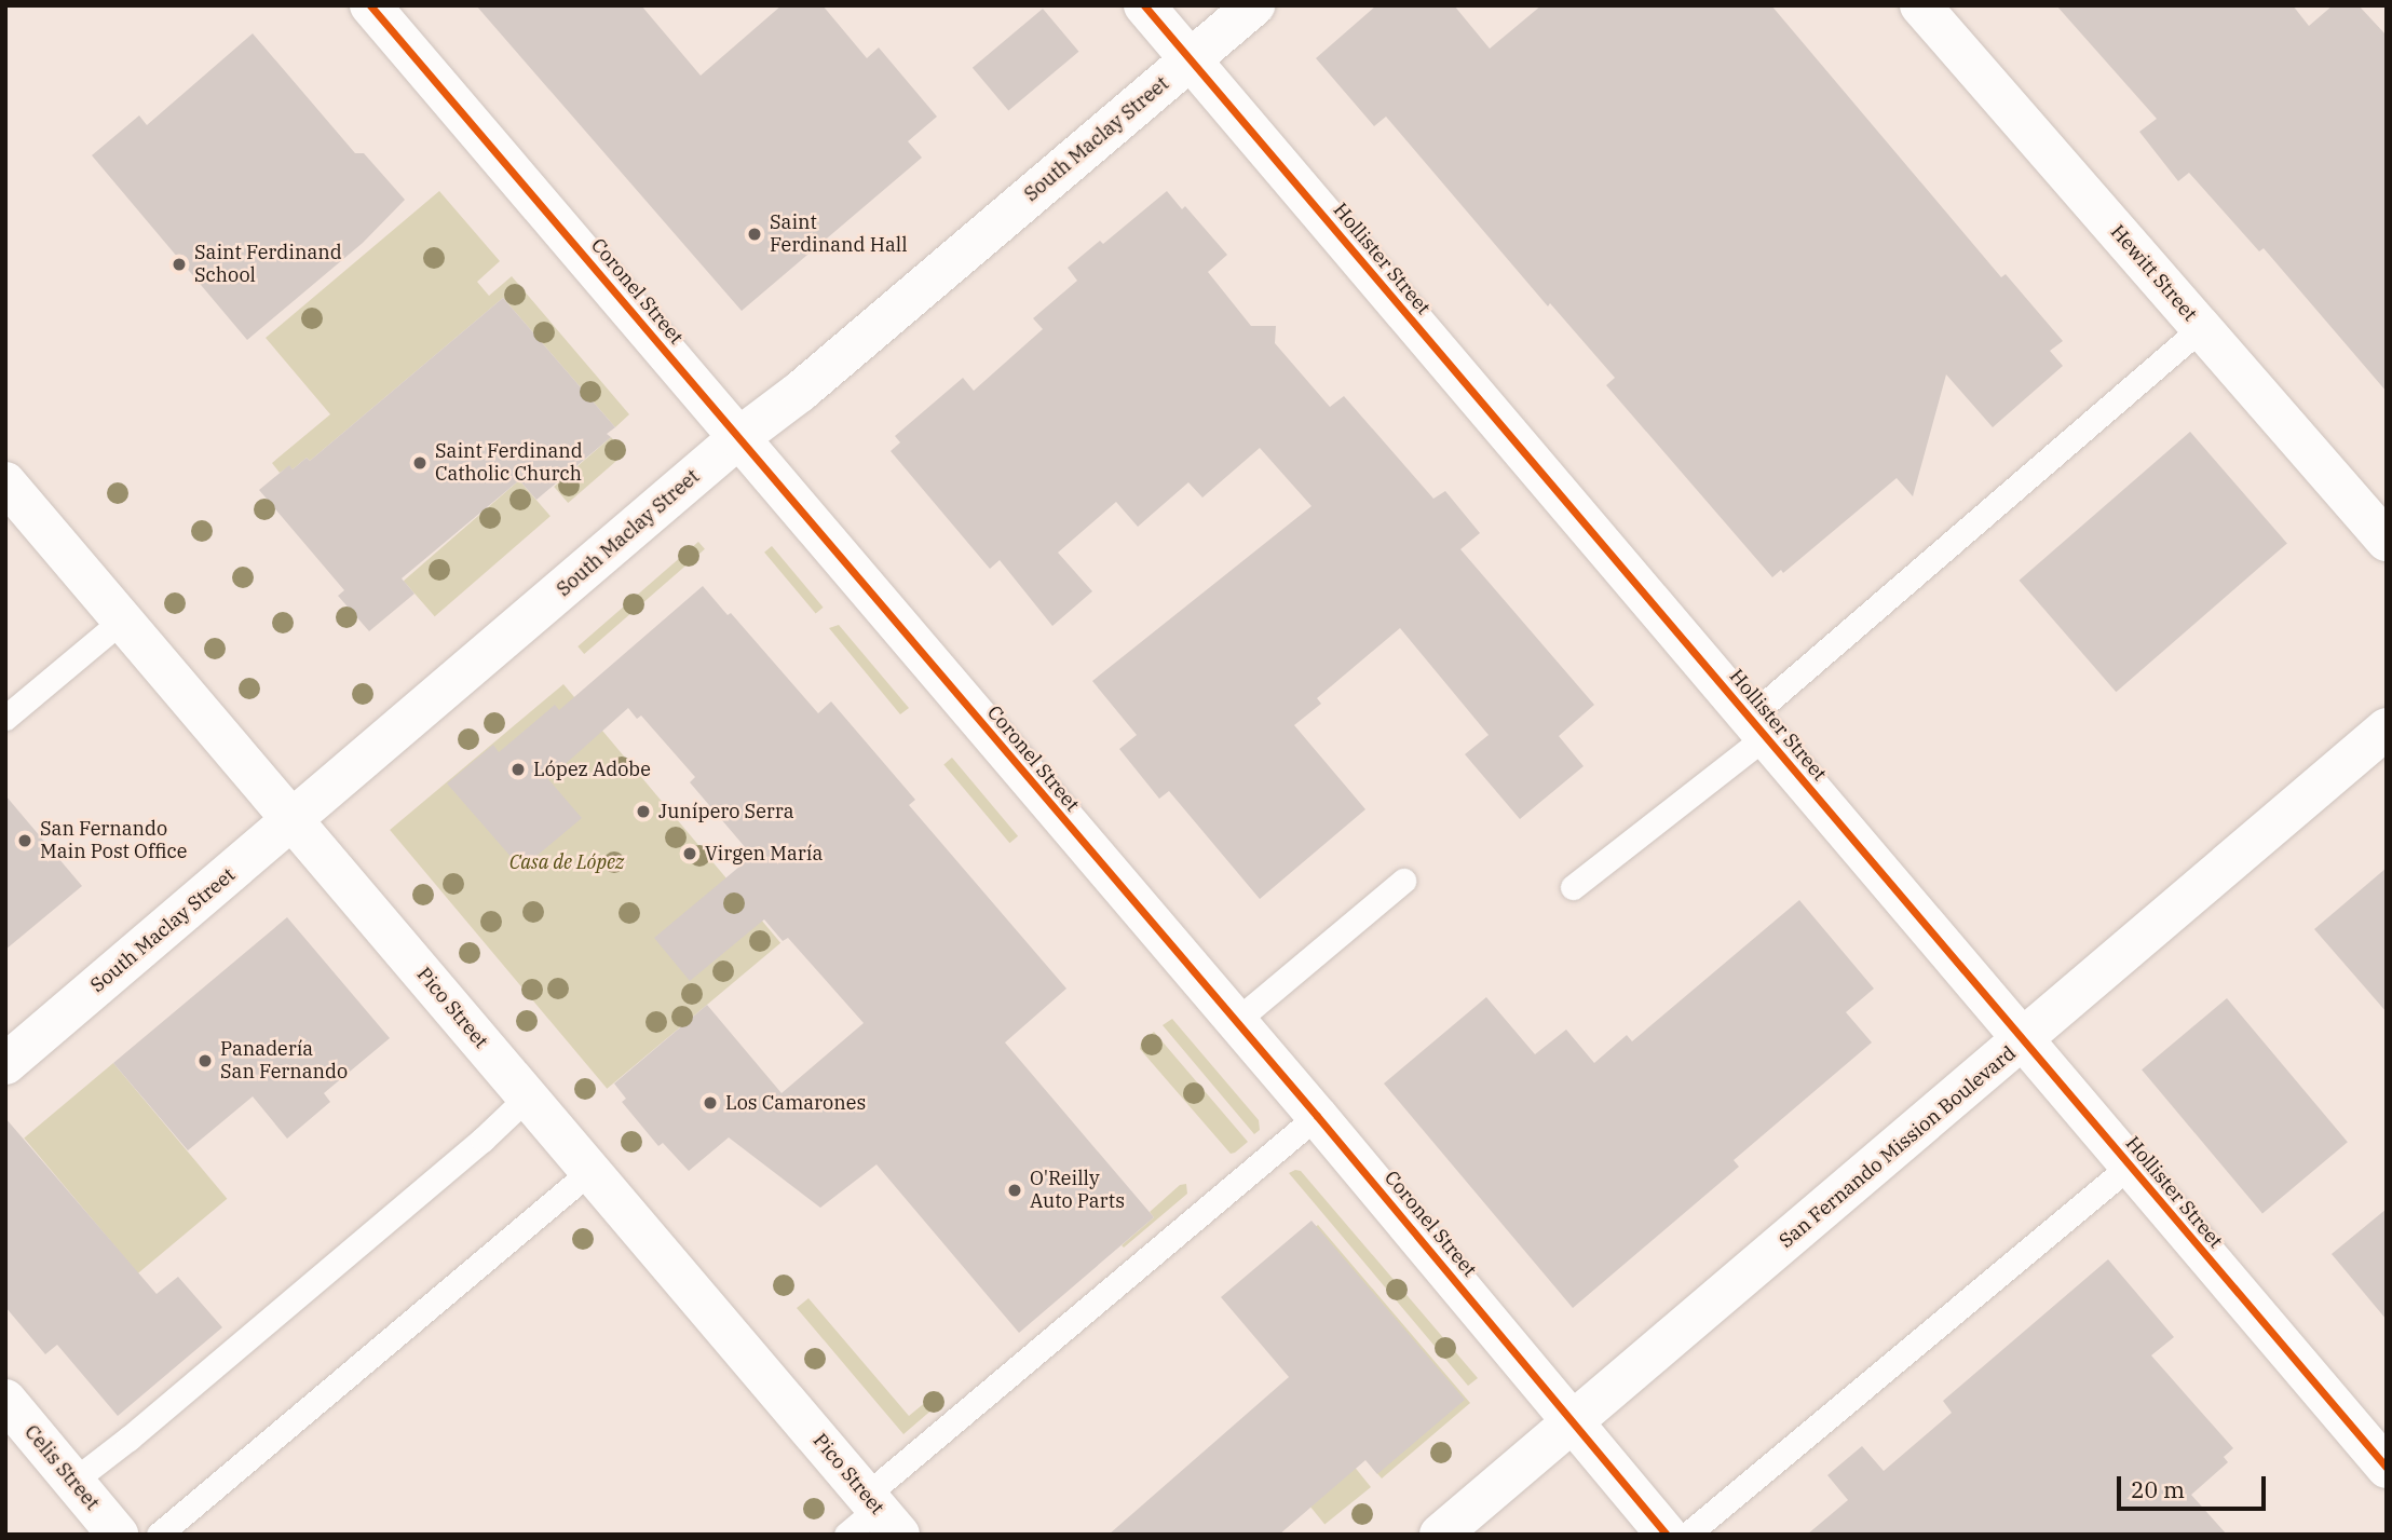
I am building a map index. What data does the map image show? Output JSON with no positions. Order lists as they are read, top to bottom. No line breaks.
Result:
{"streets":{"street":["South Maclay Street","Hollister Street","Hewitt Street","Coronel Street","Pico Street","San Fernando Mission Boulevard","Celis Street"]},"crossings":[["South Maclay Street","Hollister Street"],["South Maclay Street","Coronel Street"],["South Maclay Street","Pico Street"],["Hollister Street","San Fernando Mission Boulevard"],["Coronel Street","San Fernando Mission Boulevard"]],"parks":["Casa de López"],"places":["Saint Ferdinand Hall","Saint Ferdinand School","Saint Ferdinand Catholic Church","López Adobe","Junípero Serra","San Fernando Main Post Office","Virgen María","Panadería San Fernando","Los Camarones","O'Reilly Auto Parts"],"scale_bar":"20 m"}
